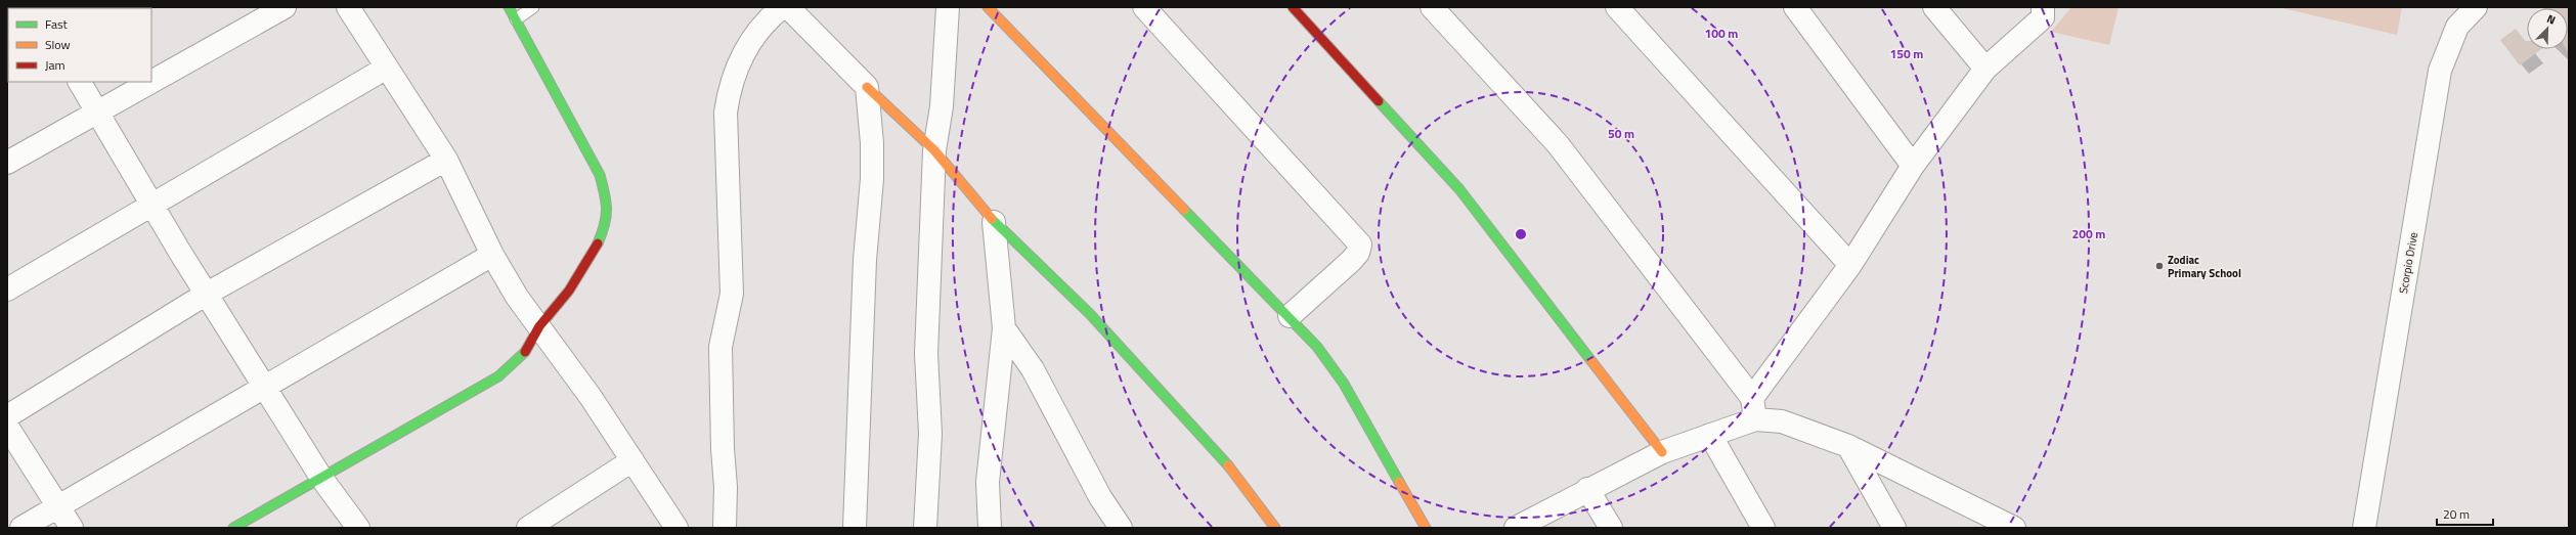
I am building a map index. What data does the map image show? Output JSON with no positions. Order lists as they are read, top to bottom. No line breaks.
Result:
{"streets":{"street":["Scorpio Drive"]},"places":["Zodiac Primary School"],"legend":["Fast","Slow","Jam"],"scale_bar":"20 m","north":"top right","rings":["100 m","150 m","50 m","200 m"]}
